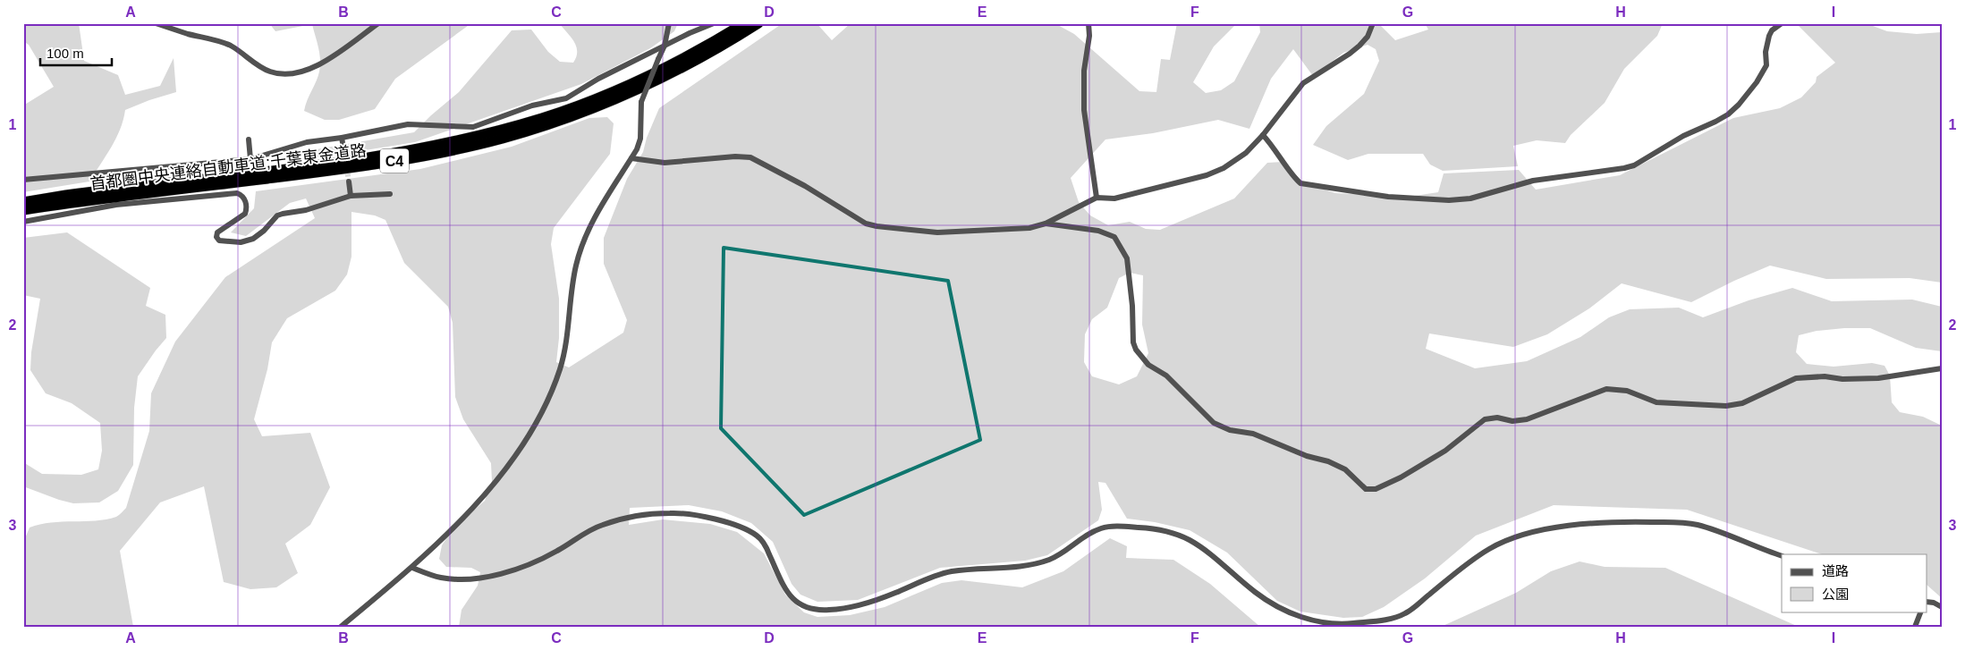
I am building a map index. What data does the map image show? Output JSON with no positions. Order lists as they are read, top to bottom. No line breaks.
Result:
{"streets":{"highway":["C4","首都圏中央連絡自動車道;千葉東金道路"]},"legend":["道路","公園"],"scale_bar":"100 m","grid":{"columns":["A","B","C","D","E","F","G","H","I"],"rows":["1","2","3"]}}
